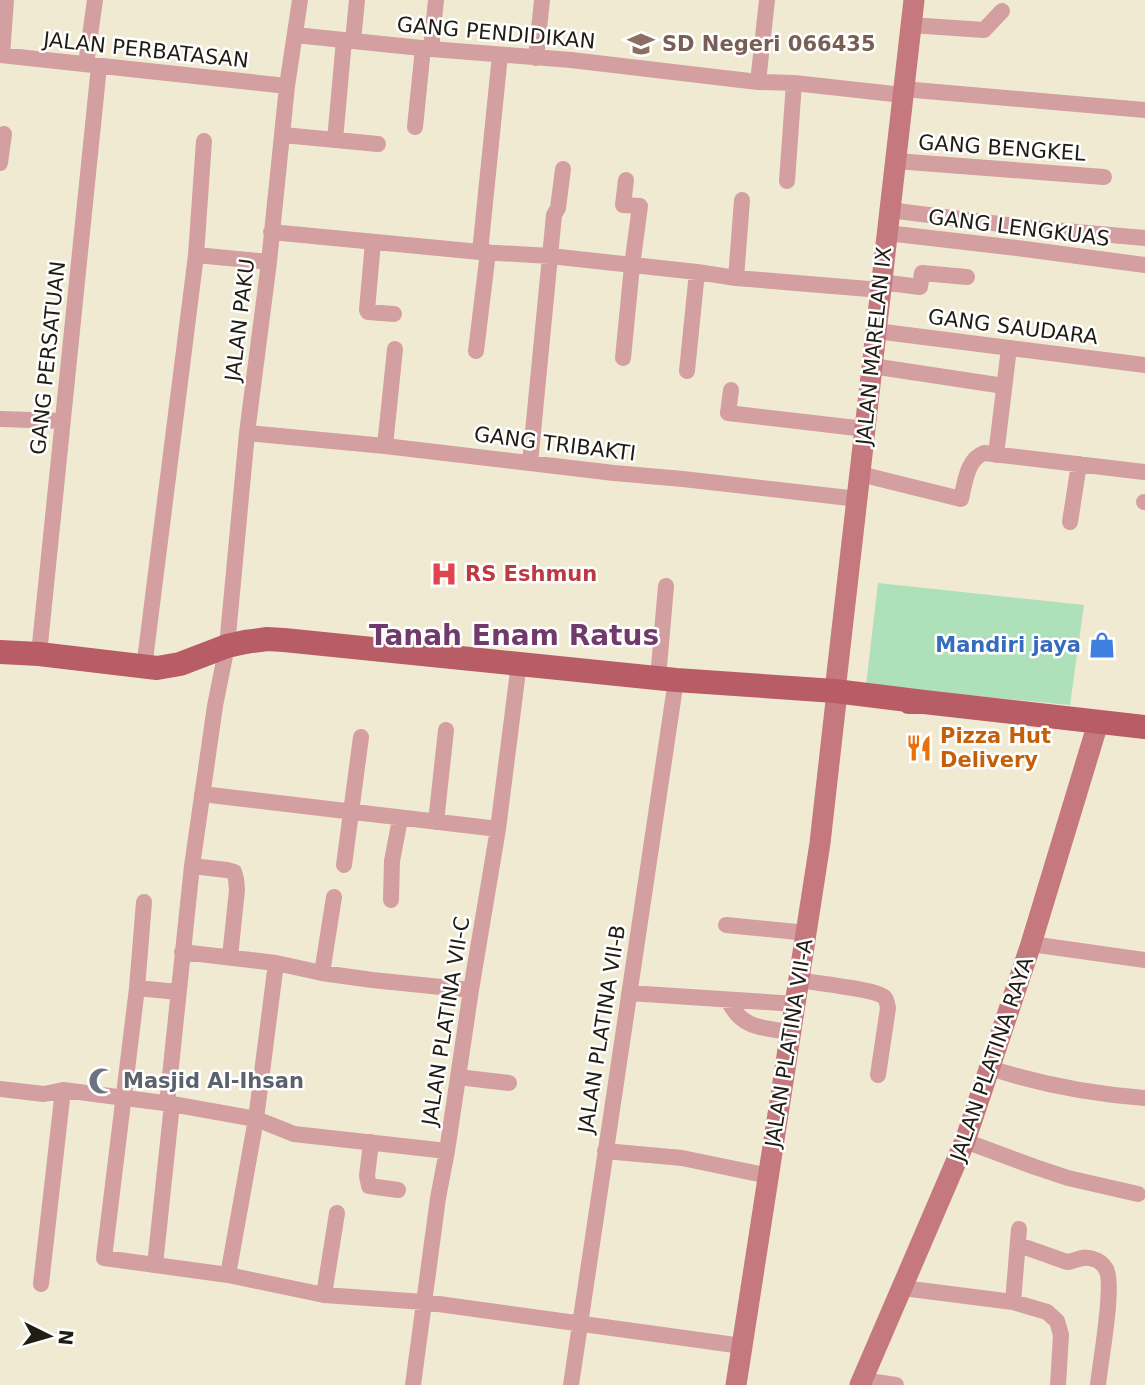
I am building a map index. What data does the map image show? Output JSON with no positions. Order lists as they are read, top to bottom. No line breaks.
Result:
{"streets":{"main road":["JALAN MARELAN IX","JALAN PLATINA VII-A","JALAN PLATINA RAYA"],"street":["GANG PENDIDIKAN","JALAN PERBATASAN","GANG BENGKEL","GANG LENGKUAS","JALAN PAKU","GANG SAUDARA","GANG PERSATUAN","GANG TRIBAKTI","JALAN PLATINA VII-C","JALAN PLATINA VII-B"]},"crossings":[["GANG PENDIDIKAN","JALAN PAKU"],["GANG PENDIDIKAN","JALAN MARELAN IX"],["JALAN PERBATASAN","JALAN PAKU"],["JALAN PERBATASAN","GANG PERSATUAN"],["GANG BENGKEL","JALAN MARELAN IX"],["GANG LENGKUAS","JALAN MARELAN IX"],["JALAN PAKU","GANG TRIBAKTI"],["GANG SAUDARA","JALAN MARELAN IX"],["JALAN MARELAN IX","GANG TRIBAKTI"],["JALAN MARELAN IX","JALAN PLATINA VII-A"]],"districts":["Tanah Enam Ratus"],"places":{"school or university":["SD Negeri 066435"],"hospital":["RS Eshmun"],"shop":["Mandiri jaya"],"restaurant":["Pizza Hut Delivery"],"mosque":["Masjid Al-Ihsan"]},"north":"right"}
